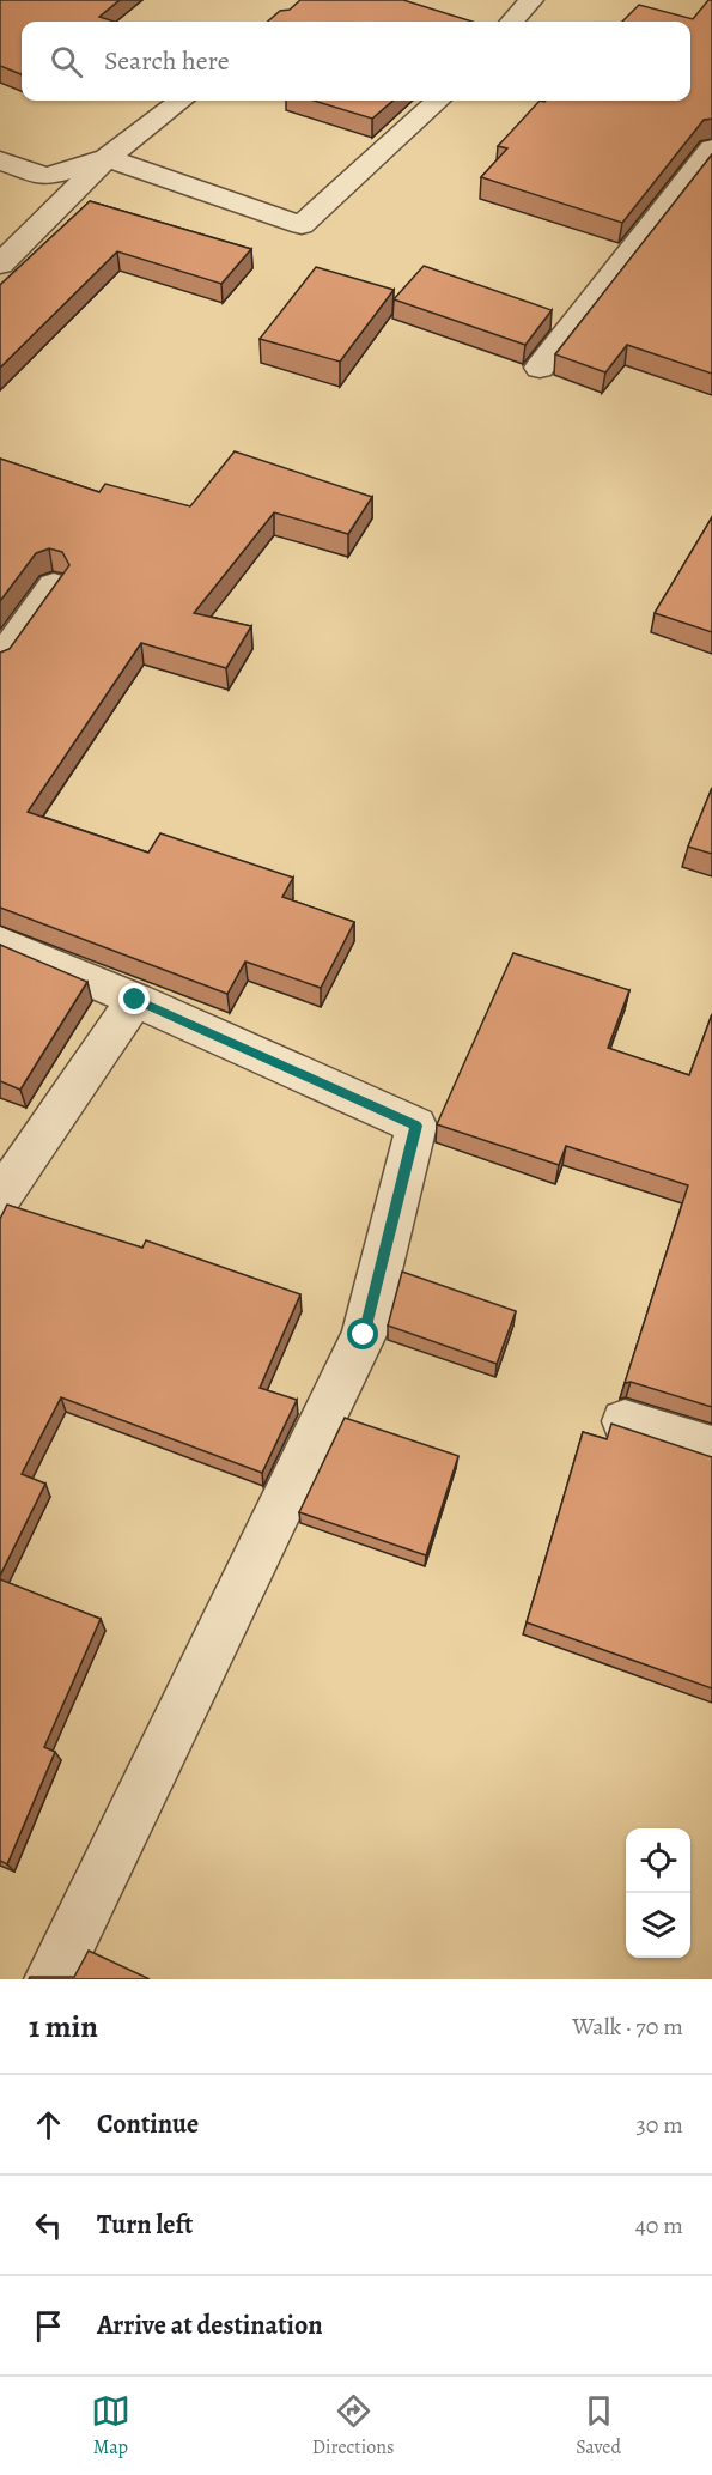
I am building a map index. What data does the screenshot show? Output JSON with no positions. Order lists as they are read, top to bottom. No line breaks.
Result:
{"page":{"search":"Search here","heading":["1 min","Walk · 70 m"],"list":[["Continue","30 m"],["Turn left","40 m"],"Arrive at destination"],"nav":["Map","Directions","Saved"]}}
